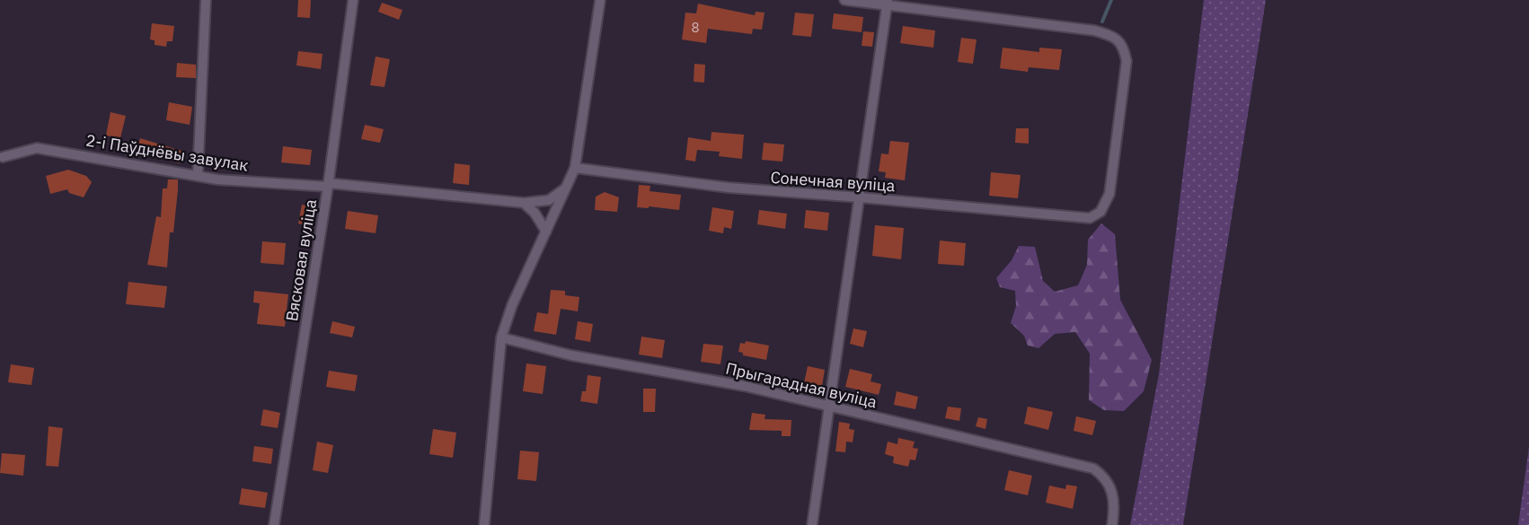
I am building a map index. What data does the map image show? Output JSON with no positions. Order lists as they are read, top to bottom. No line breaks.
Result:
{"streets":{"street":["2-і Паўднёвы завулак","Сонечная вуліца","Вясковая вуліца","Прыгарадная вуліца"]},"crossings":[["2-і Паўднёвы завулак","Вясковая вуліца"]],"house_numbers":["8"]}
